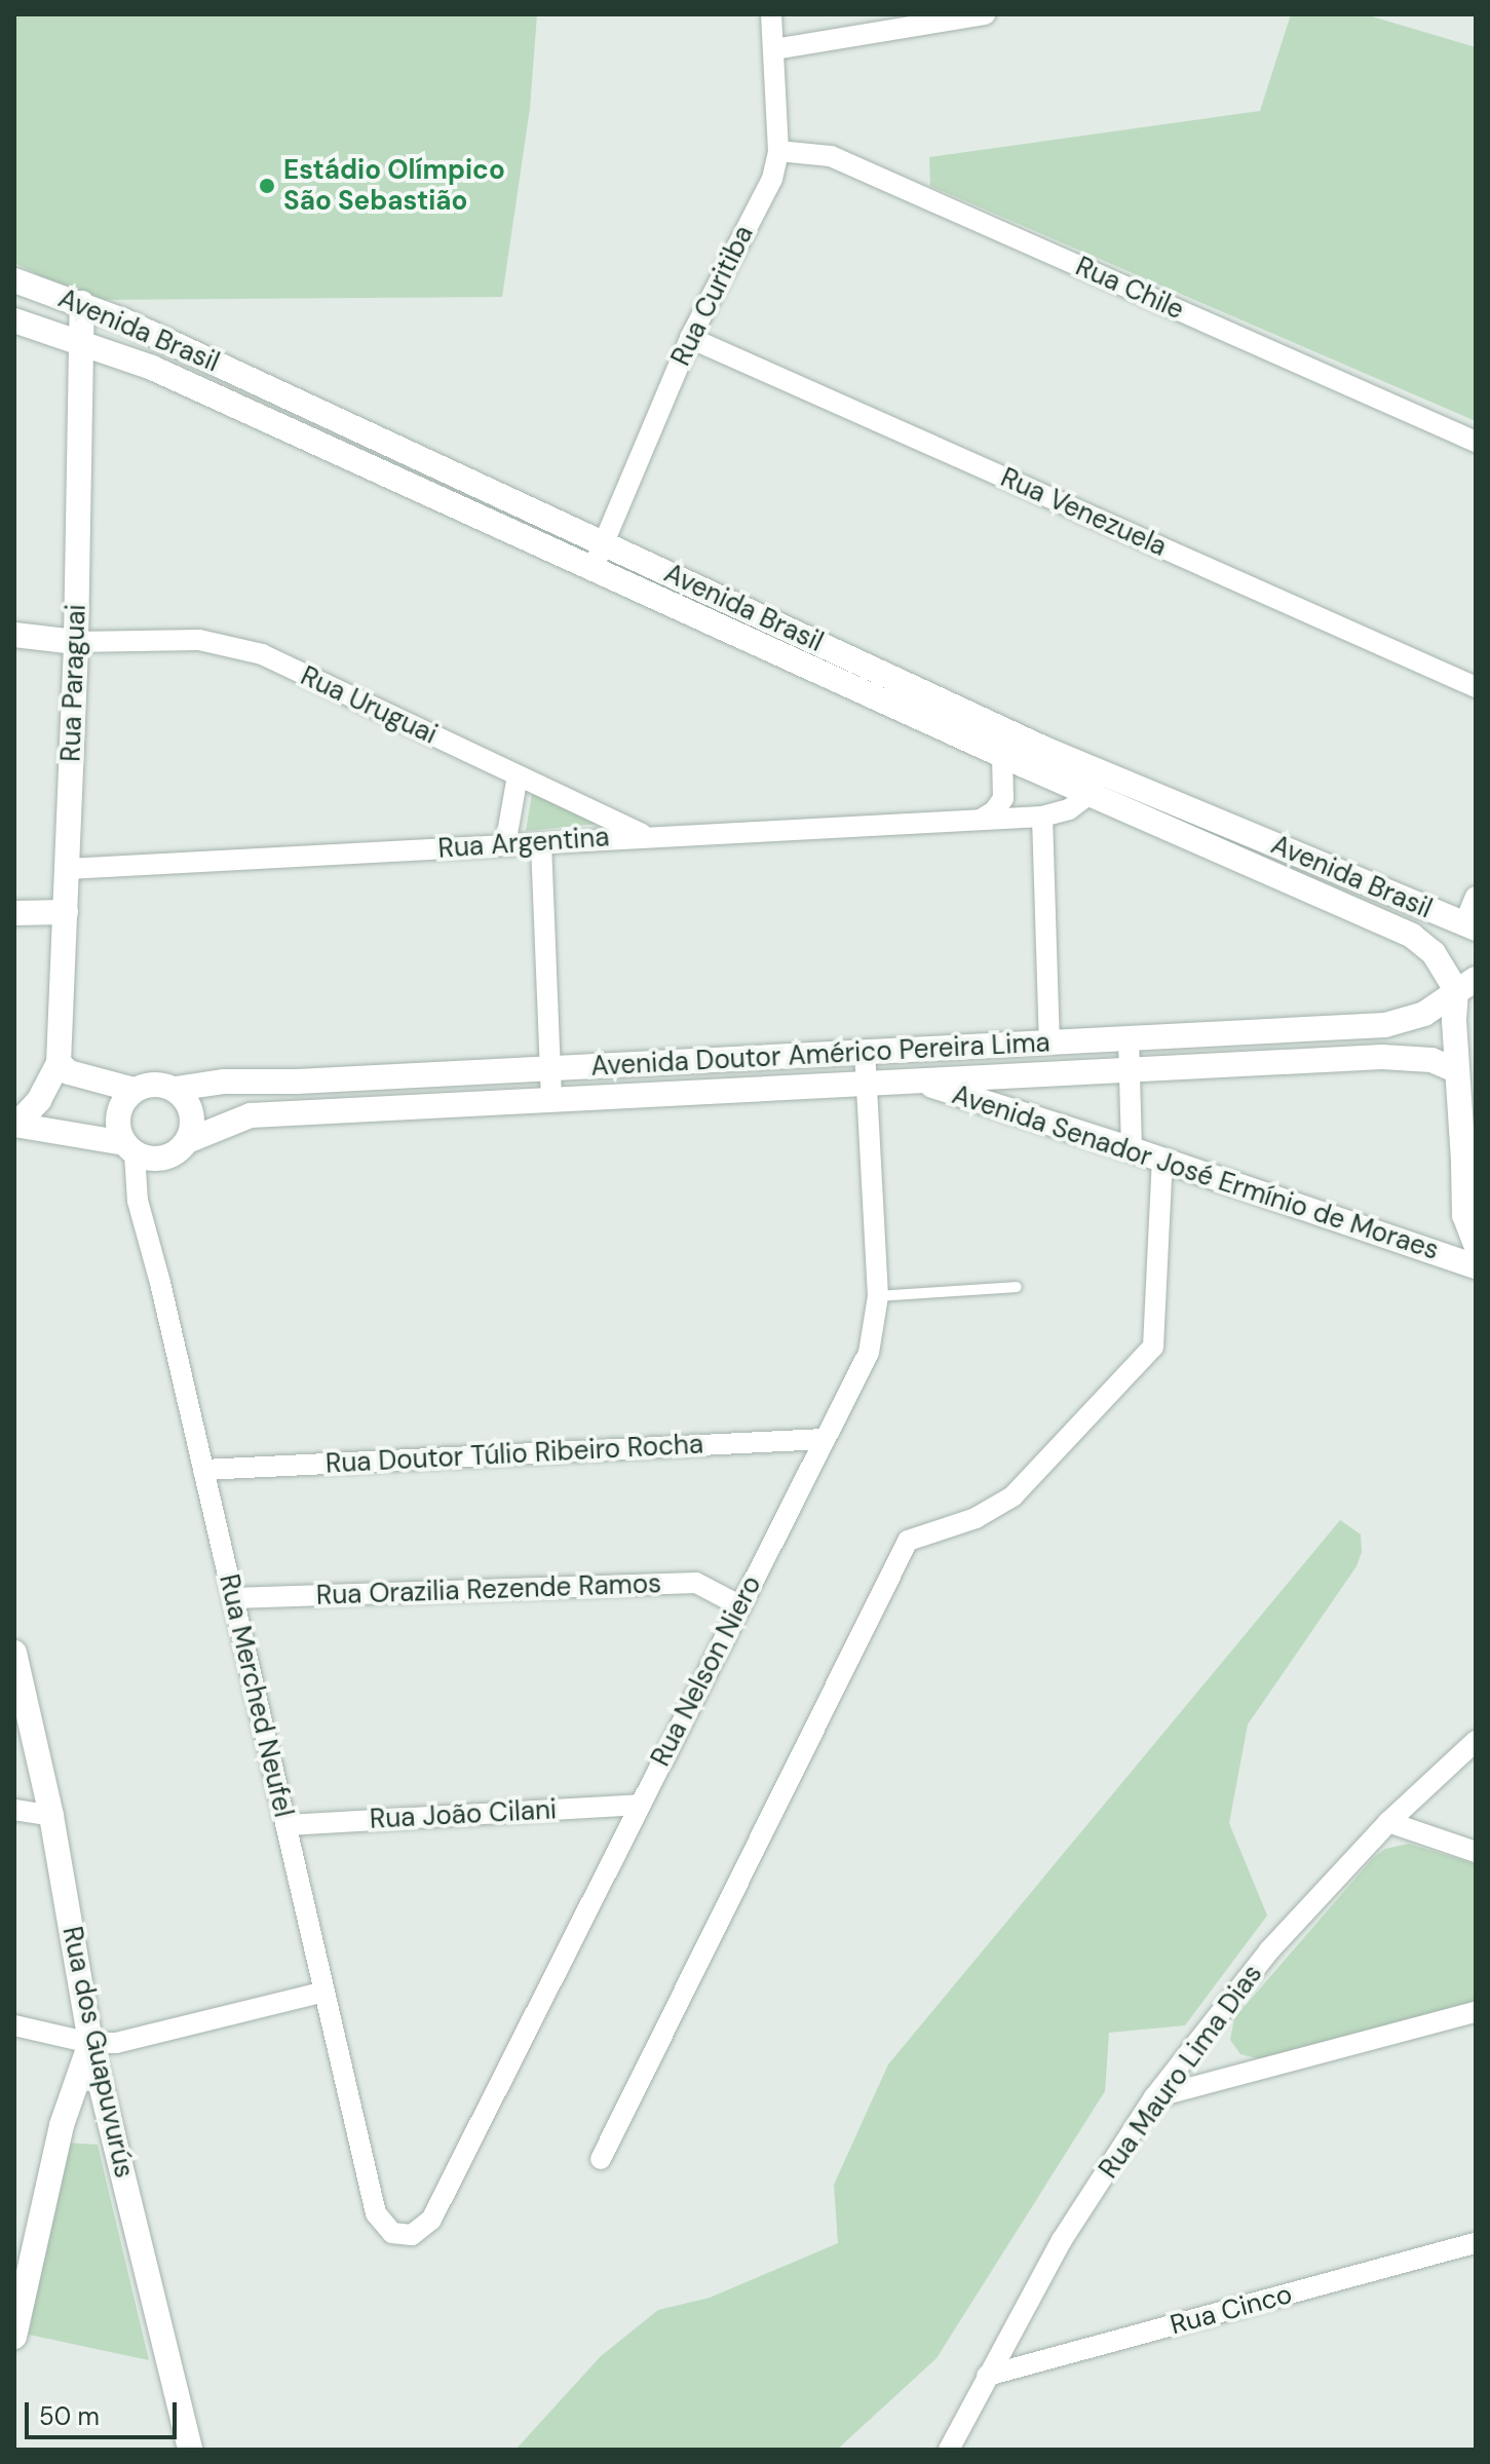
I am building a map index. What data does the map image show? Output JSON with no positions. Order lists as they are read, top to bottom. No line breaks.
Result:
{"streets":{"main road":["Avenida Brasil","Rua Paraguai","Avenida Doutor Américo Pereira Lima","Avenida Senador José Ermínio de Moraes","Rua dos Guapuvurús"],"street":["Rua Chile","Rua Curitiba","Rua Venezuela","Rua Uruguai","Rua Argentina","Rua Doutor Túlio Ribeiro Rocha","Rua Orazilia Rezende Ramos","Rua Nelson Niero","Rua Merched Neufel","Rua João Cilani","Rua Mauro Lima Dias","Rua Cinco"]},"crossings":[["Rua Chile","Rua Curitiba"],["Rua Curitiba","Avenida Brasil"],["Rua Curitiba","Rua Venezuela"],["Avenida Brasil","Rua Paraguai"],["Avenida Brasil","Rua Argentina"],["Avenida Brasil","Avenida Doutor Américo Pereira Lima"],["Rua Paraguai","Rua Uruguai"],["Rua Paraguai","Rua Argentina"],["Rua Uruguai","Rua Argentina"],["Avenida Doutor Américo Pereira Lima","Avenida Senador José Ermínio de Moraes"],["Avenida Doutor Américo Pereira Lima","Rua Nelson Niero"],["Avenida Doutor Américo Pereira Lima","Rua Merched Neufel"],["Rua Doutor Túlio Ribeiro Rocha","Rua Nelson Niero"],["Rua Doutor Túlio Ribeiro Rocha","Rua Merched Neufel"],["Rua Orazilia Rezende Ramos","Rua Nelson Niero"],["Rua Orazilia Rezende Ramos","Rua Merched Neufel"],["Rua Nelson Niero","Rua Merched Neufel"],["Rua Nelson Niero","Rua João Cilani"],["Rua Merched Neufel","Rua João Cilani"],["Rua Mauro Lima Dias","Rua Cinco"]],"places":["Estádio Olímpico São Sebastião"],"scale_bar":"50 m"}
